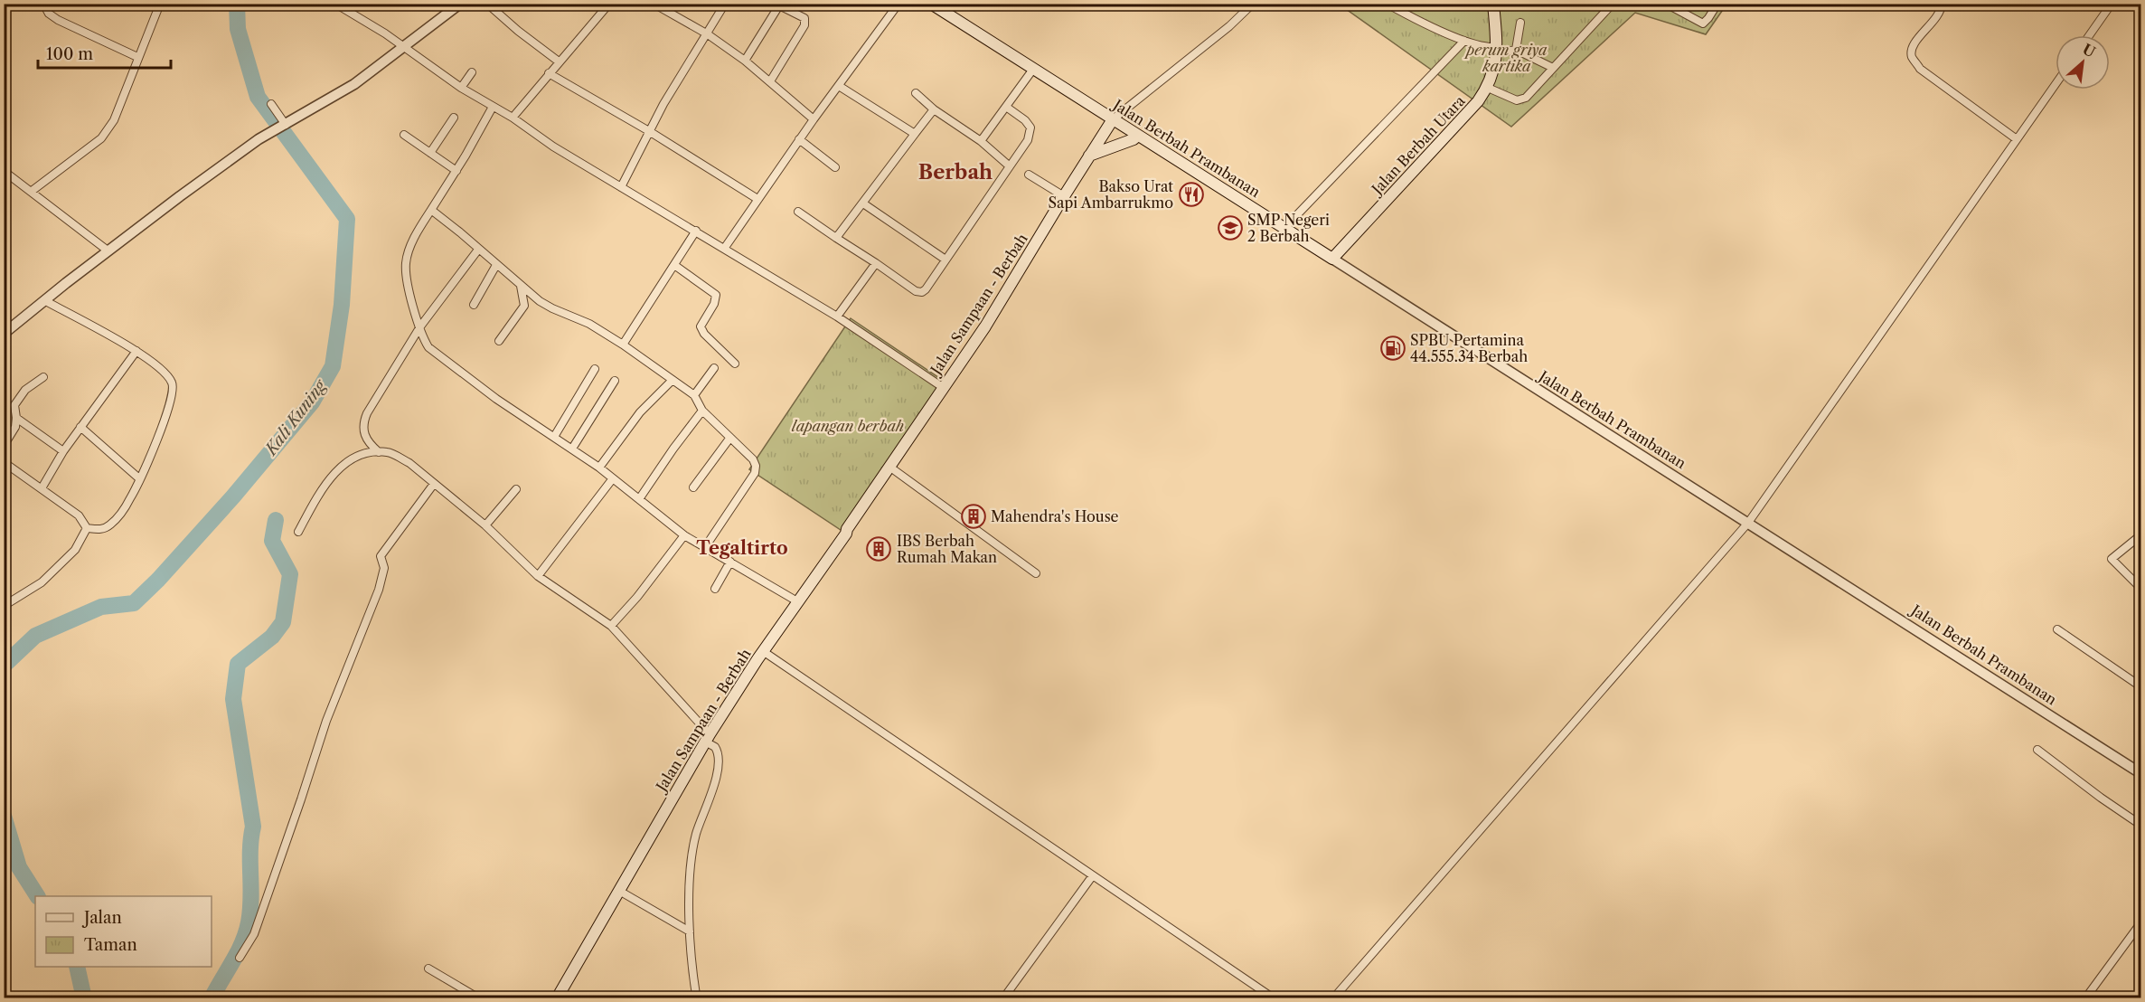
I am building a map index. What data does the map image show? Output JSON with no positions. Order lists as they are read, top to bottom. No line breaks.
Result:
{"streets":{"main road":["Jalan Berbah Utara","Jalan Berbah Prambanan","Jalan Sampaan - Berbah"]},"crossings":[["Jalan Berbah Utara","Jalan Berbah Prambanan"],["Jalan Berbah Prambanan","Jalan Sampaan - Berbah"]],"districts":["Berbah","Tegaltirto"],"water":["Kali Kuning"],"parks":["perum griya kartika","lapangan berbah"],"places":{"restaurant":["Bakso Urat Sapi Ambarrukmo"],"school or university":["SMP Negeri 2 Berbah"],"fuel station":["SPBU Pertamina 44.555.34 Berbah"],"building":["Mahendra's House","IBS Berbah Rumah Makan"]},"legend":["Jalan","Taman"],"scale_bar":"100 m","north":"top right"}
